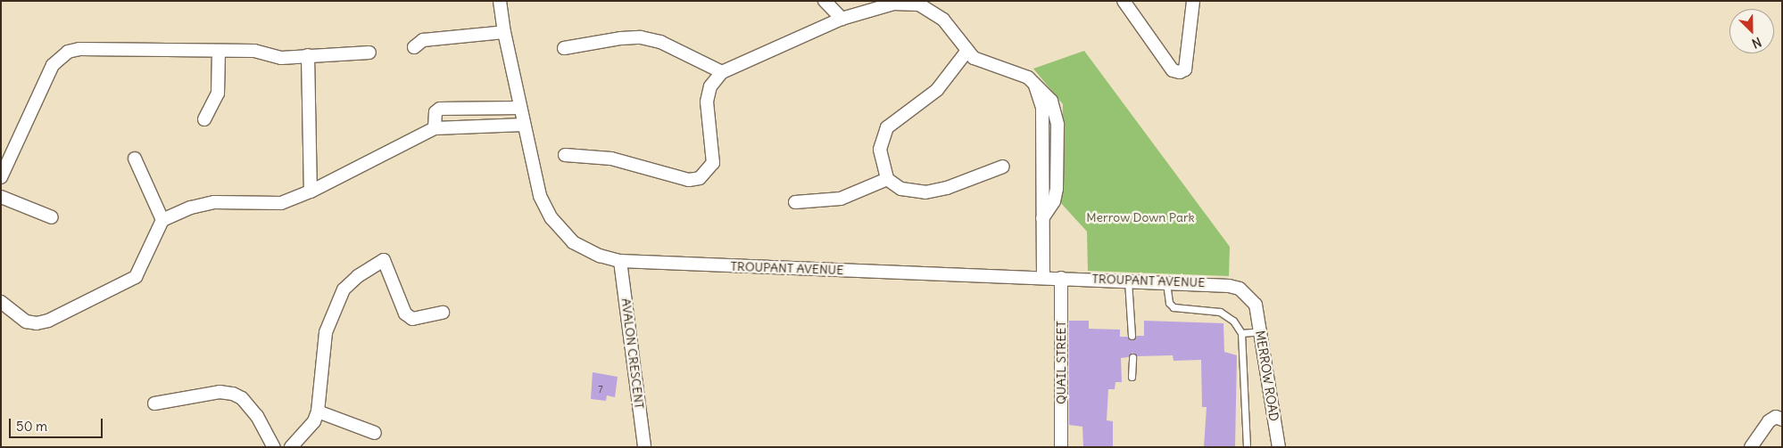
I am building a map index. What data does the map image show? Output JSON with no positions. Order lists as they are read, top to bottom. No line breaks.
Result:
{"streets":{"street":["TROUPANT AVENUE","AVALON CRESCENT","QUAIL STREET","MERROW ROAD"]},"crossings":[["TROUPANT AVENUE","AVALON CRESCENT"],["TROUPANT AVENUE","QUAIL STREET"],["TROUPANT AVENUE","MERROW ROAD"]],"parks":["Merrow Down Park"],"house_numbers":["7"],"scale_bar":"50 m","north":"bottom right"}
